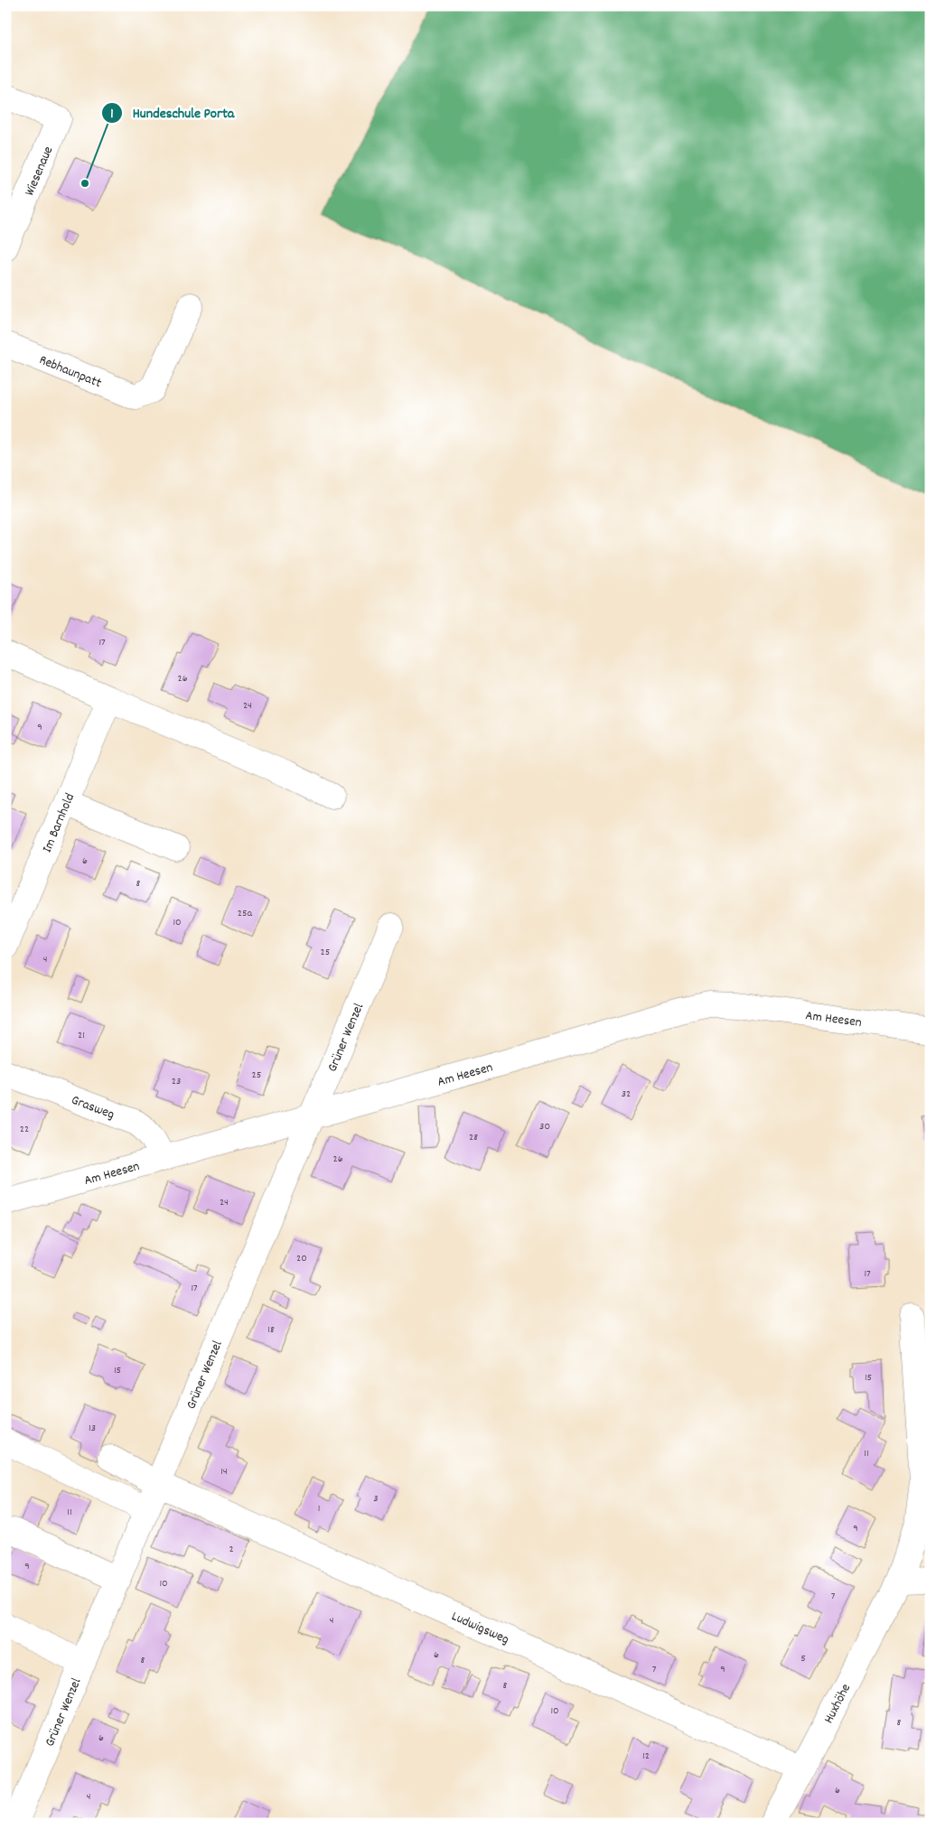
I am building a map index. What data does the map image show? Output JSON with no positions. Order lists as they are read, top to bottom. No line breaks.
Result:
{"streets":{"street":["Wiesenaue","Rebhaunpatt","Im Barnhold","Am Heesen","Grüner Wenzel","Grasweg","Ludwigsweg","Huxhöhe"]},"crossings":[["Am Heesen","Grüner Wenzel"],["Am Heesen","Grasweg"],["Grüner Wenzel","Ludwigsweg"],["Ludwigsweg","Huxhöhe"]],"places":["Hundeschule Porta"],"house_numbers":["17","26","24","9","6","8","25a","10","25","4","21","25","23","32","30","22","28","26","24","20","17","17","18","15","15","13","11","14","3","1","11","9","2","9","10","7","4","6","5","8","7","9","8","10","8","6","12","6","4"]}
